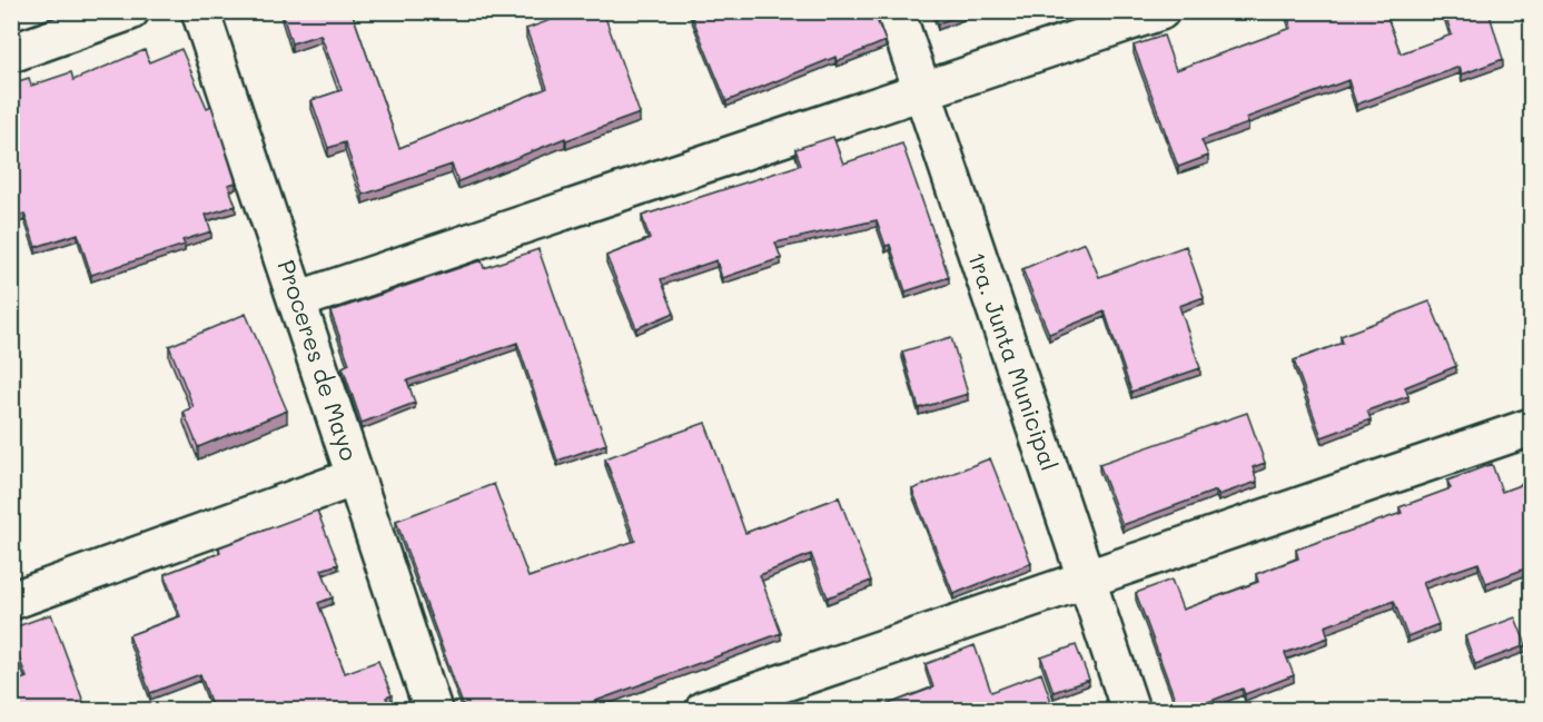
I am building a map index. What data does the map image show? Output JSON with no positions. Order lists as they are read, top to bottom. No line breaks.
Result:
{"streets":{"street":["Proceres de Mayo","1ra. Junta Municipal"]}}
